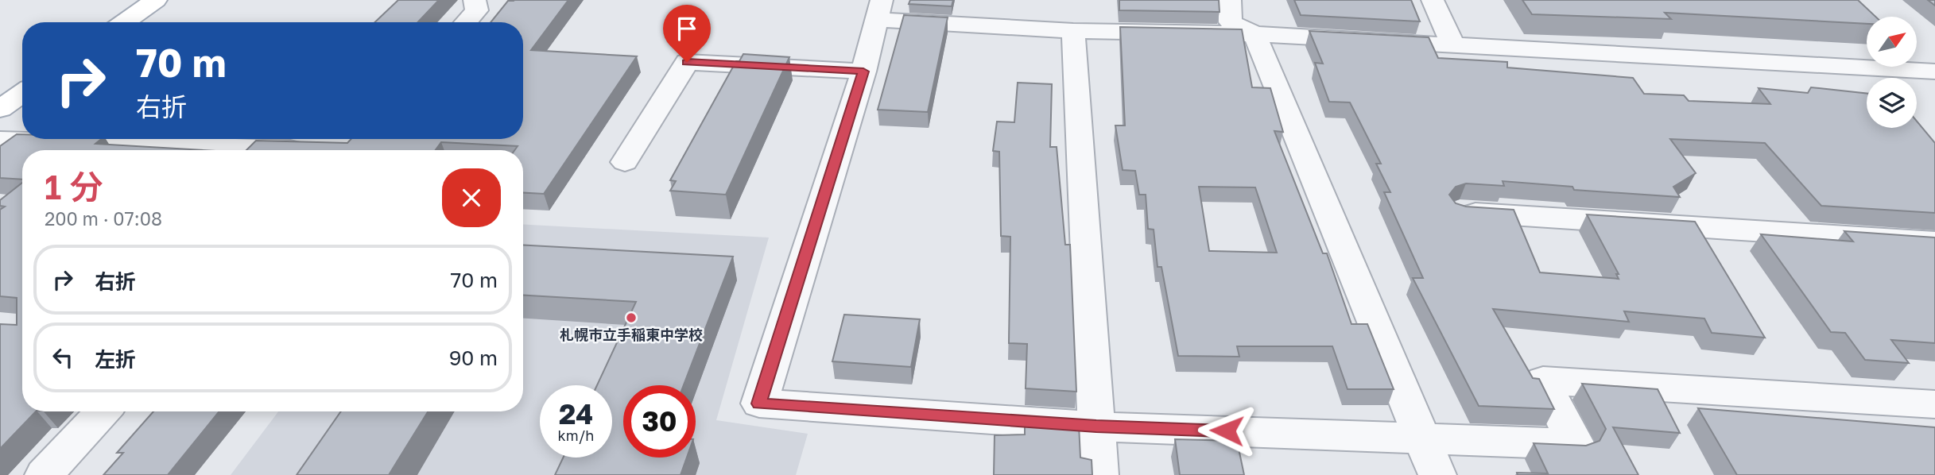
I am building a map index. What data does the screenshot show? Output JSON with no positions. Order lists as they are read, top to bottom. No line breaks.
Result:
{"places":["札幌市立手稲東中学校"],"north":"top right","page":{"turn":["70 m","右折"],"heading":["1 分","200 m · 07:08"],"list":[{"name":"右折","value":"70 m"},{"name":"左折","value":"90 m"}],"speed":"24 km/h","limit":"30"}}
